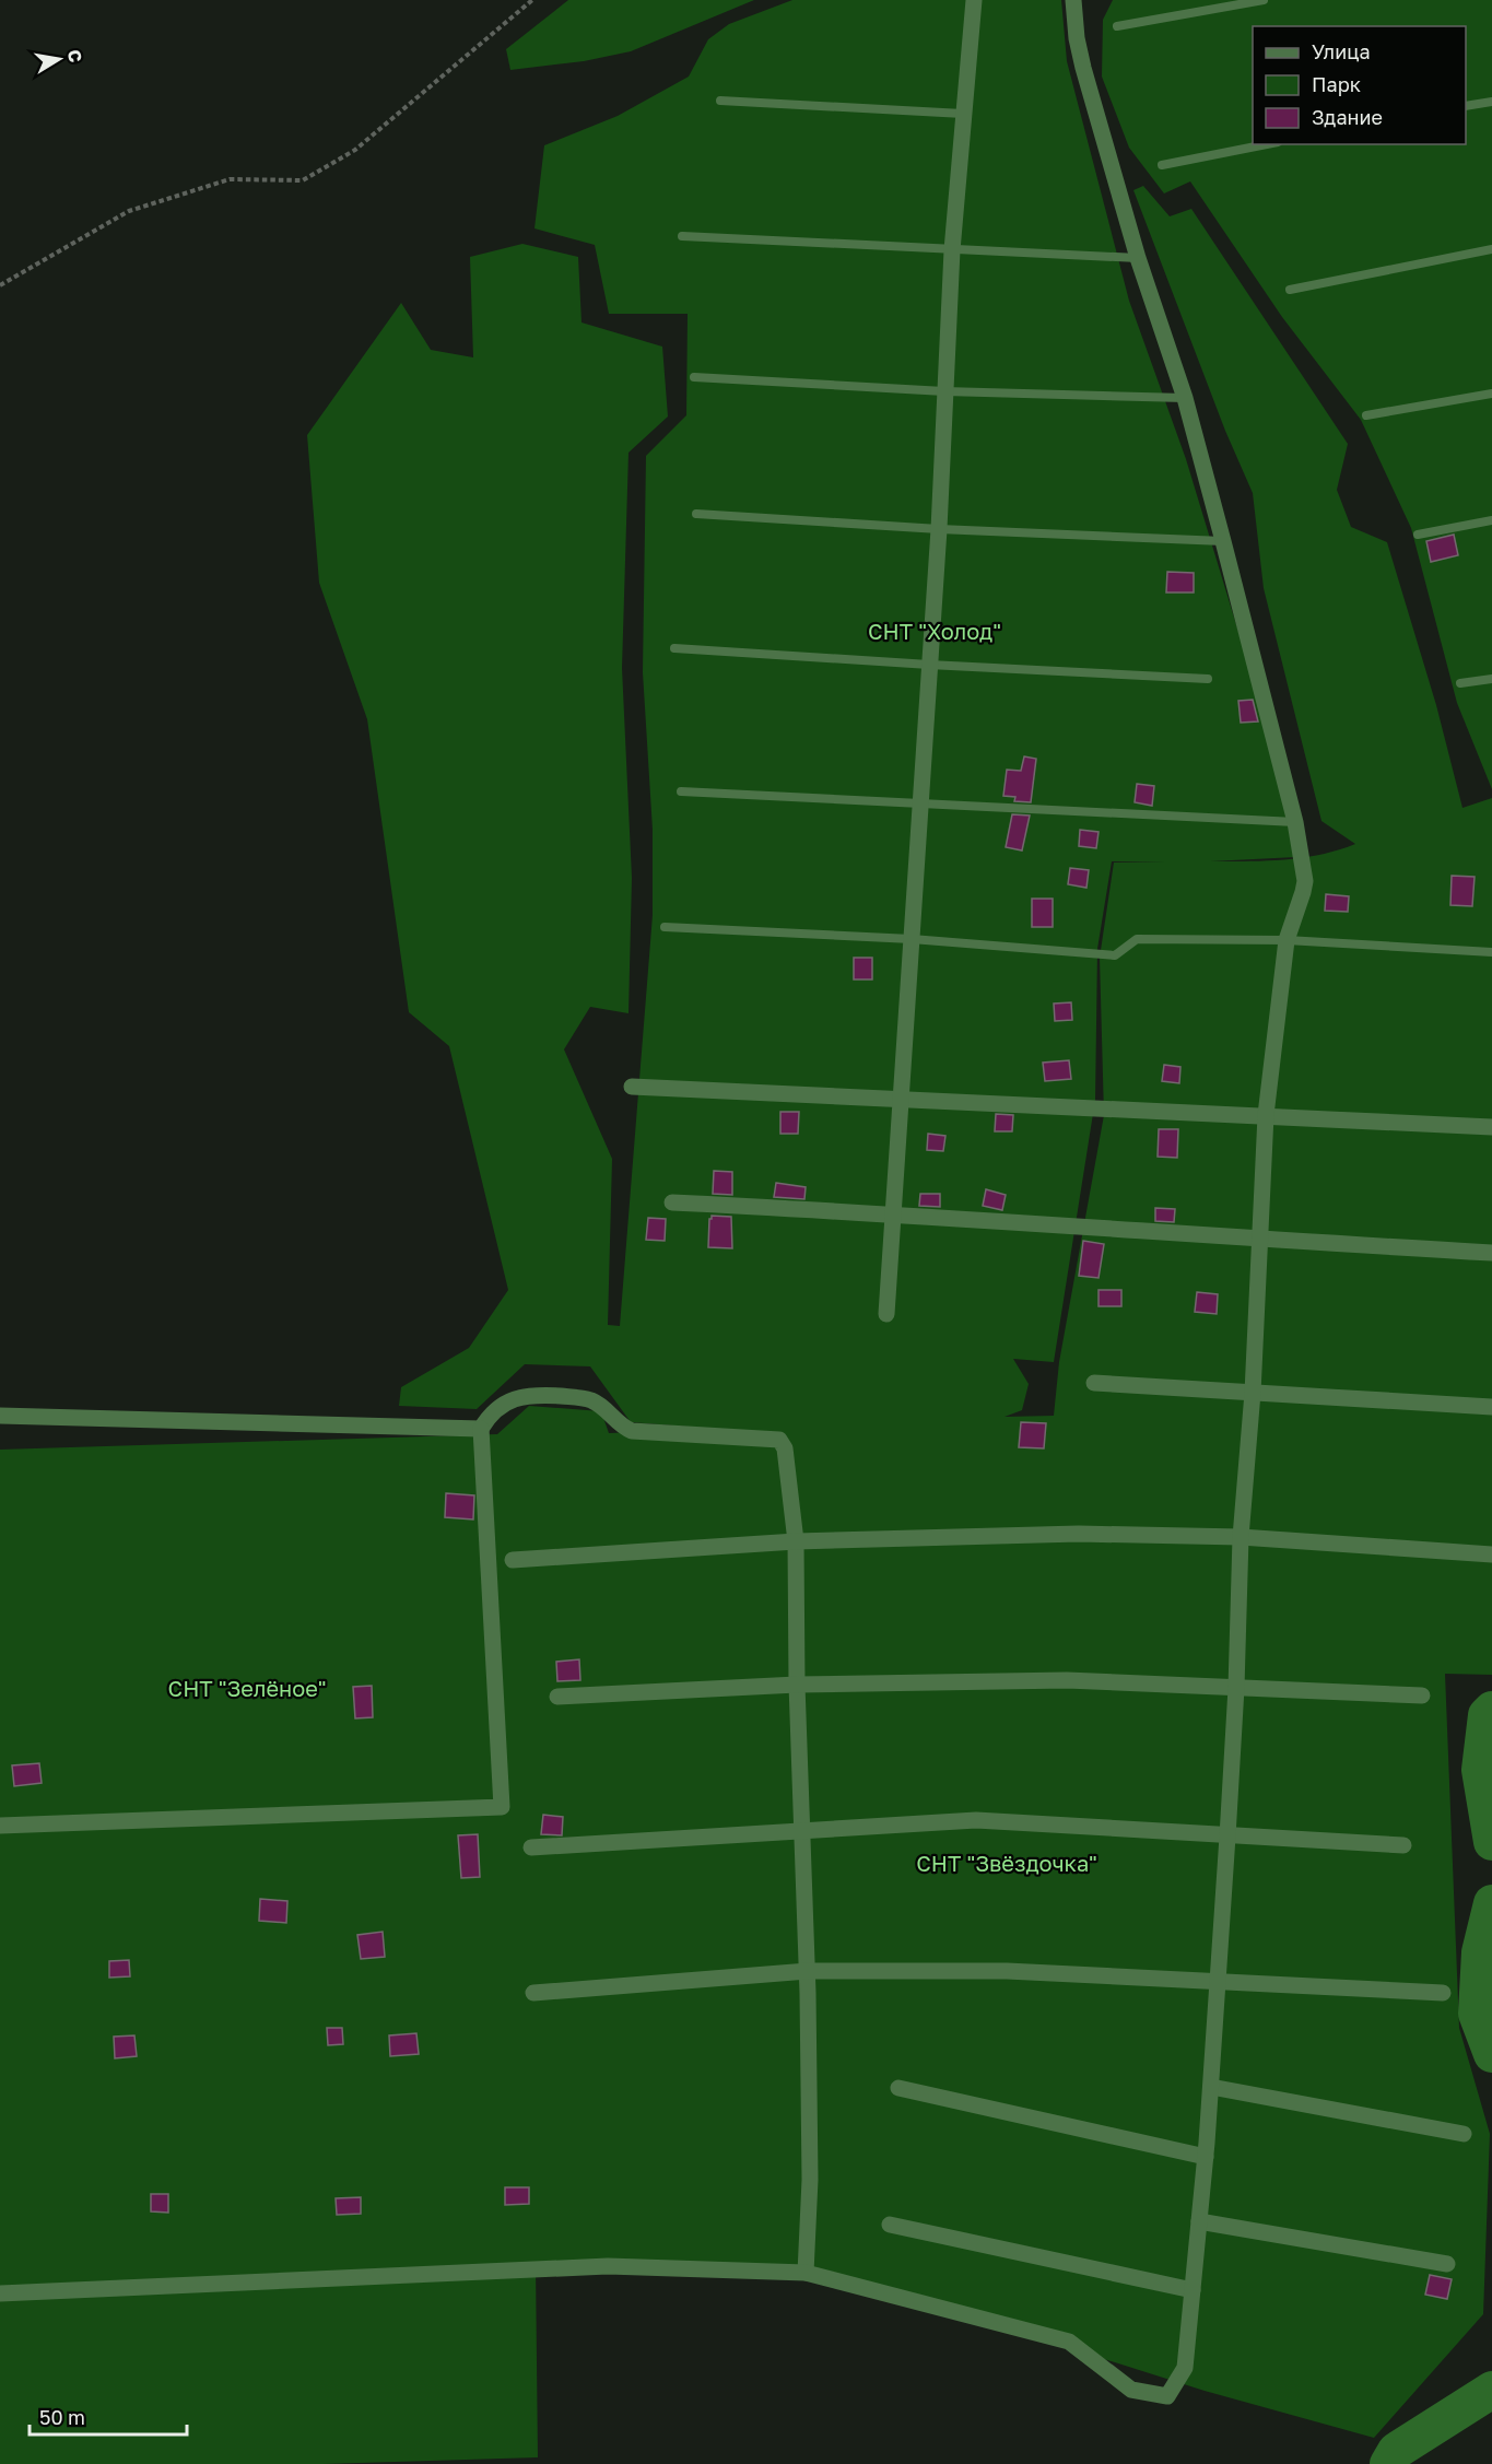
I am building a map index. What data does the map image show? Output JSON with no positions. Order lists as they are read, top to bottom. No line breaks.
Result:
{"parks":["СНТ \"Холод\"","СНТ \"Зелёное\"","СНТ \"Звёздочка\""],"legend":["Улица","Парк","Здание"],"scale_bar":"50 m","north":"right"}
